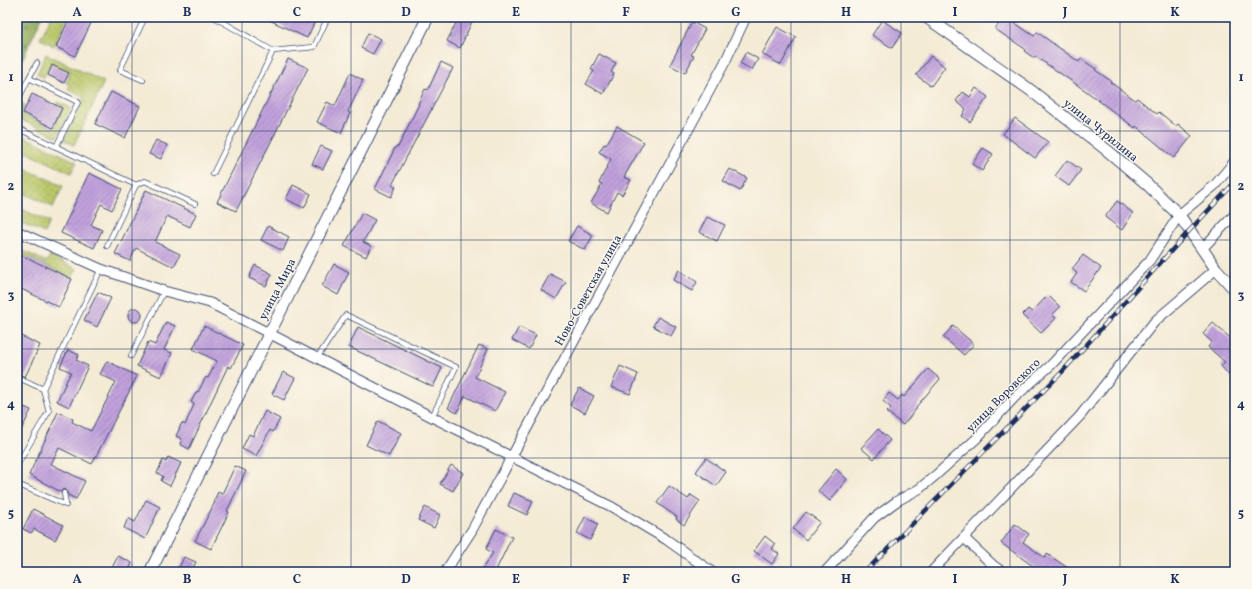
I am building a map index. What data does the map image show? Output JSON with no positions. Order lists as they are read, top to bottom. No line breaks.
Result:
{"streets":{"street":["улица Чурилина","улица Мира","Ново-Советская улица","улица Воровского"]},"crossings":[["улица Чурилина","улица Воровского"]],"grid":{"columns":["A","B","C","D","E","F","G","H","I","J","K"],"rows":["1","2","3","4","5"]}}
